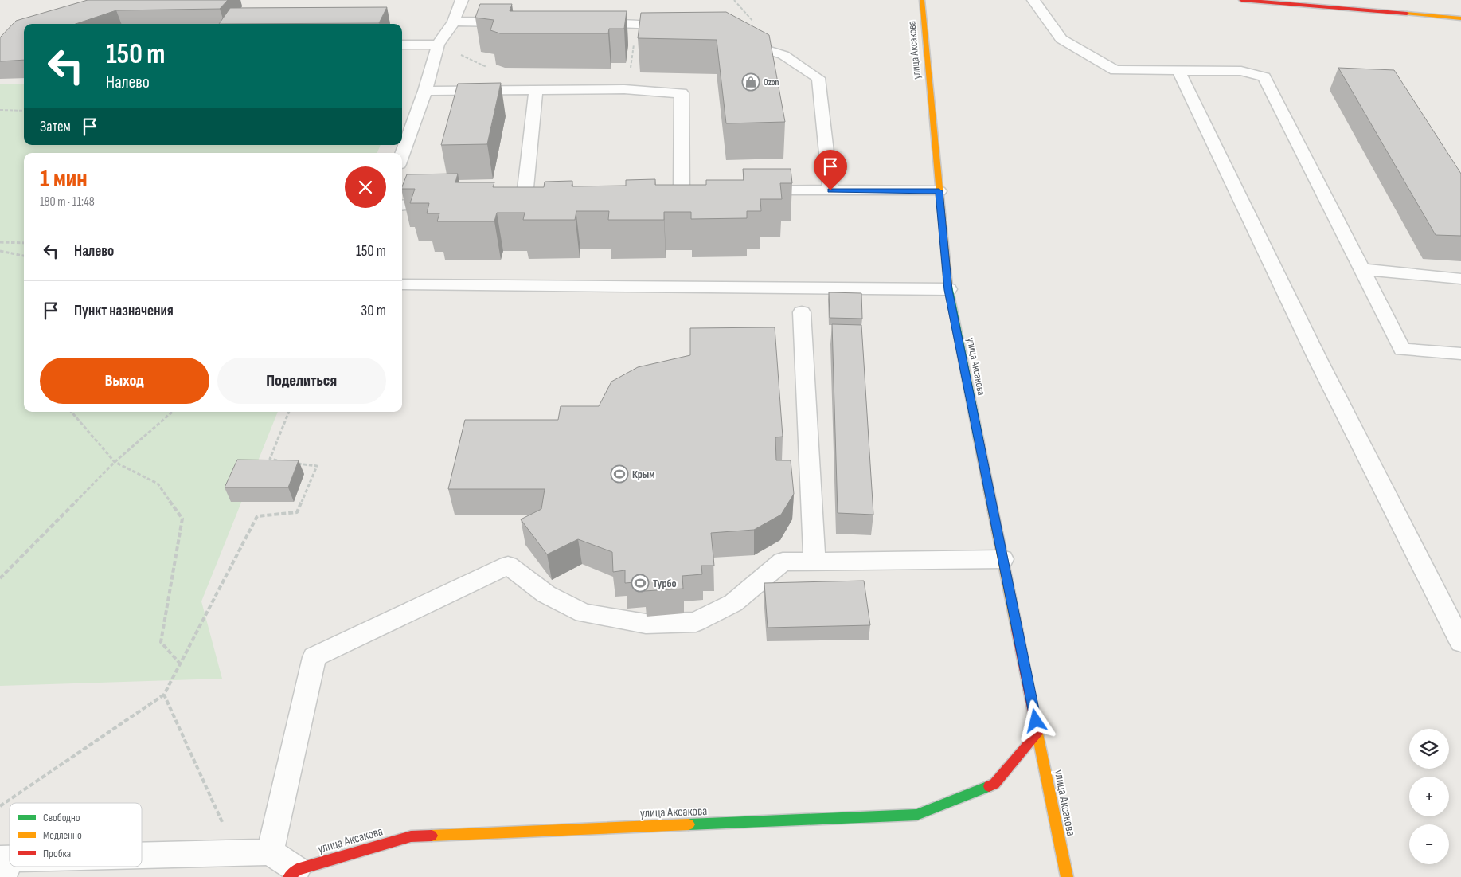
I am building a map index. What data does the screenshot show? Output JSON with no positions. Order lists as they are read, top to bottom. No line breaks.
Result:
{"streets":{"main road":["улица Аксакова"]},"places":{"shop":["Ozon"],"sports":["Крым","Турбо"]},"legend":["Свободно","Медленно","Пробка"],"page":{"turn":["150 m","Налево"],"then":"Затем","heading":["1 мин","180 m · 11:48"],"list":[{"name":"Налево","value":"150 m"},{"name":"Пункт назначения","value":"30 m"}],"buttons":["Выход","Поделиться"],"map_buttons":["+","−"]}}
